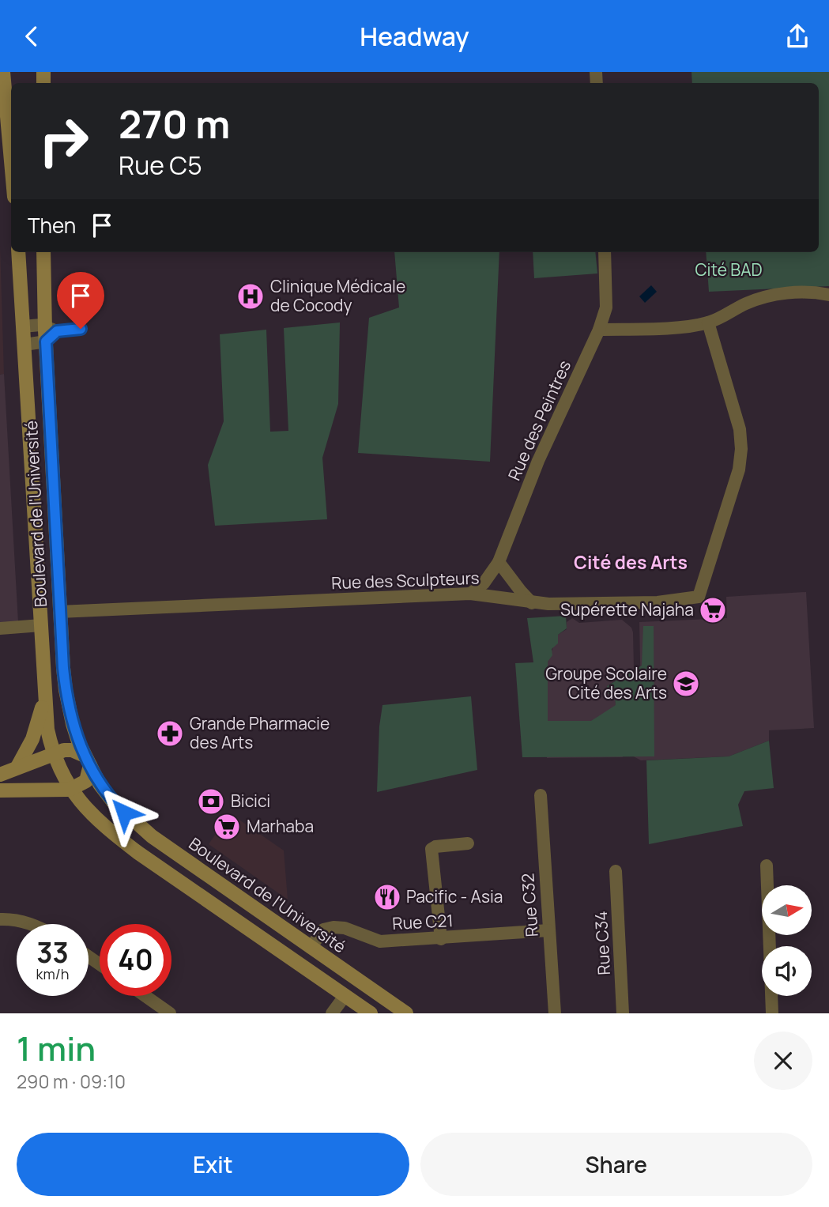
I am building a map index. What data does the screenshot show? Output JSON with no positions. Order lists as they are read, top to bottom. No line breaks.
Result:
{"streets":{"street":["Rue des Peintres","Boulevard de l'Université","Rue des Sculpteurs","Rue C32","Rue C21","Rue C34"]},"crossings":[["Rue des Peintres","Rue des Sculpteurs"],["Boulevard de l'Université","Rue des Sculpteurs"],["Boulevard de l'Université","Rue C21"],["Rue C32","Rue C21"]],"districts":["Cité des Arts"],"parks":["Cité BAD"],"places":{"hospital":["Clinique Médicale de Cocody"],"supermarket":["Supérette Najaha","Marhaba"],"school or university":["Groupe Scolaire Cité des Arts"],"pharmacy":["Grande Pharmacie des Arts"],"bank":["Bicici"],"restaurant":["Pacific - Asia"]},"north":"right","page":{"header":"Headway","turn":["270 m","Rue C5"],"then":"Then","speed":"33 km/h","limit":"40","heading":["1 min","290 m · 09:10"],"buttons":["Exit","Share"]}}
